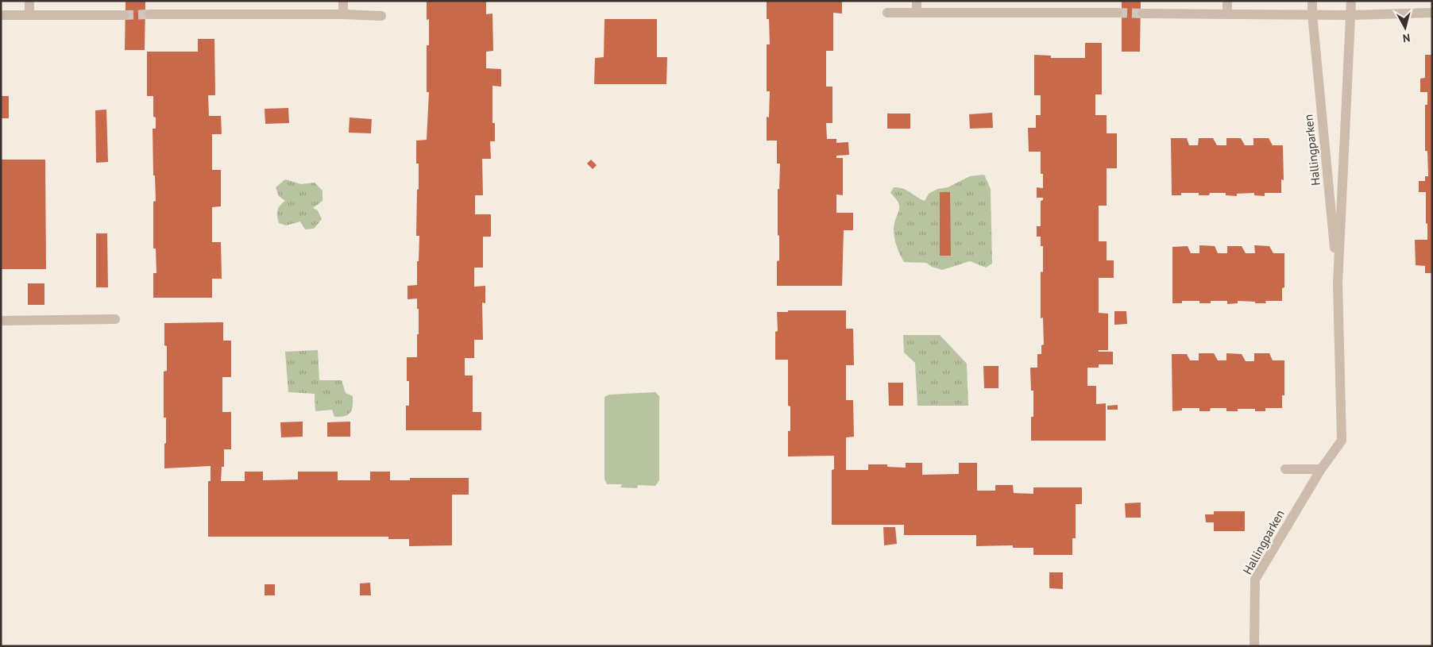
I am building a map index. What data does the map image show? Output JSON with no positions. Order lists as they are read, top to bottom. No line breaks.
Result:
{"streets":{"street":["Hallingparken"]},"north":"bottom"}
